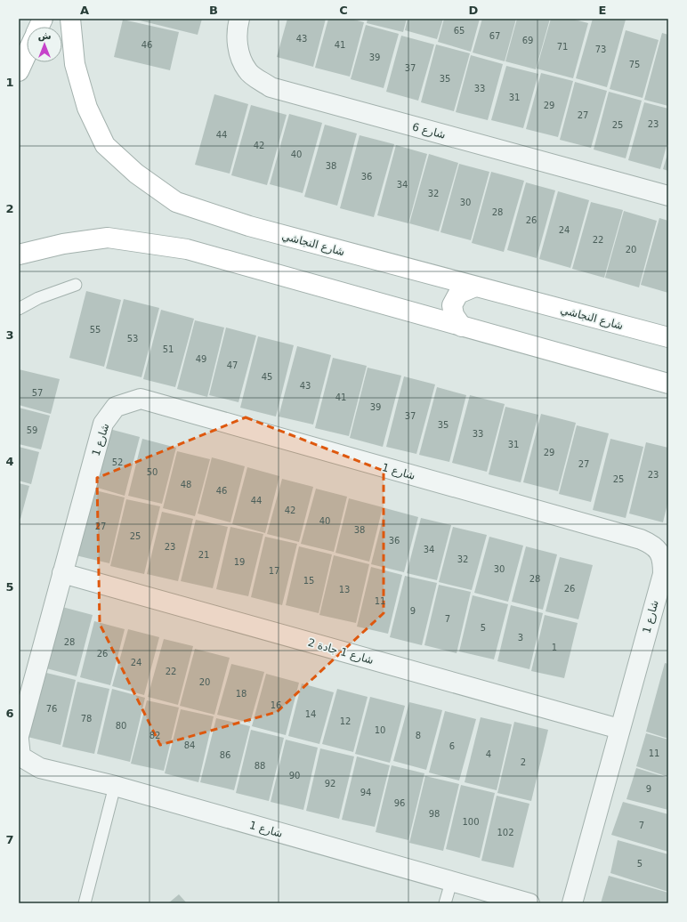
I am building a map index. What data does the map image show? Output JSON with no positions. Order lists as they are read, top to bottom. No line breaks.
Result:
{"streets":{"main road":["شارع النجاشي"],"street":["شارع 6","شارع 1","شارع 1 جادة 2"]},"crossings":[["شارع 1","شارع 1 جادة 2"]],"house_numbers":["65","67","43","69","46","41","71","73","39","75","37","35","33","31","29","27","23","25","44","42","40","38","36","34","32","30","28","26","24","22","20","55","53","51","49","47","45","43","57","41","39","37","35","59","33","31","29","52","27","50","23","25","48","46","44","42","40","27","38","25","36","23","34","21","32","19","30","17","28","15","26","13","11","9","7","5","3","28","1","26","24","22","20","18","16","76","14","78","12","80","10","82","8","84","6","11","4","86","2","88","90","92","9","94","96","98","100","7","102","5"],"north":"top","grid":{"columns":["A","B","C","D","E"],"rows":["1","2","3","4","5","6","7"]}}
